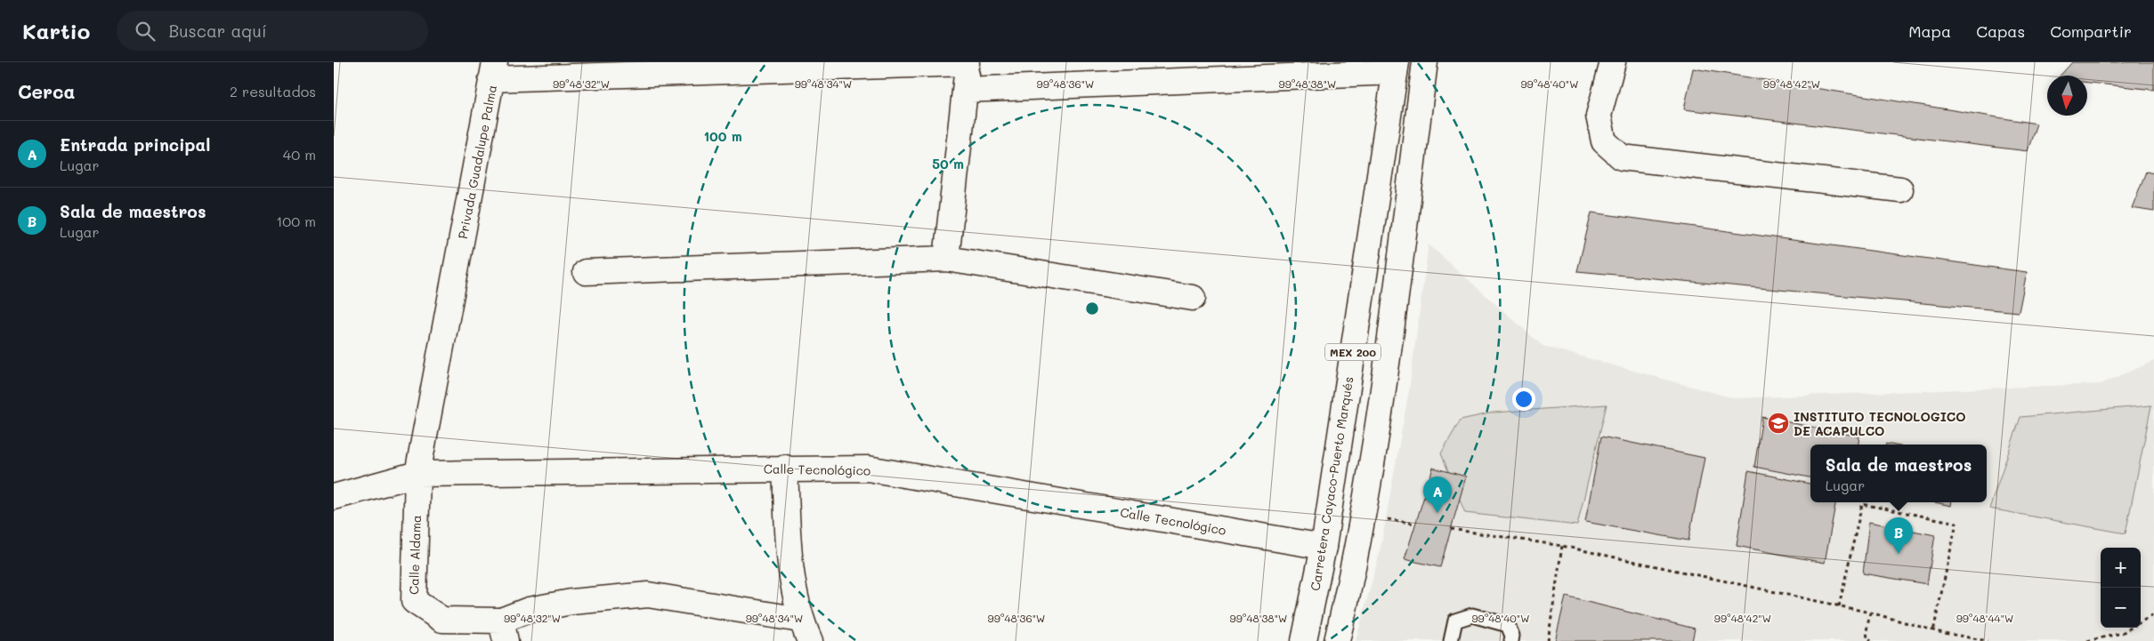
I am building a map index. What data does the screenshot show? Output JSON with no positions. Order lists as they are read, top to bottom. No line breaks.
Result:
{"streets":{"street":["Privada Guadalupe Palma","MEX 200","Calle Tecnológico","Carretera Cayaco-Puerto Marqués","Calle Aldama"]},"crossings":[["Privada Guadalupe Palma","Calle Tecnológico"],["Privada Guadalupe Palma","Calle Aldama"],["Calle Tecnológico","Carretera Cayaco-Puerto Marqués"],["Calle Tecnológico","Calle Aldama"]],"places":{"school or university":["INSTITUTO TECNOLOGICO DE ACAPULCO"]},"north":"bottom","page":{"header":"Kartio","search":"Buscar aquí","nav":["Mapa","Capas","Compartir"],"heading":["Cerca","2 resultados"],"list":[{"mark":"A","name":"Entrada principal","note":"Lugar","value":"40 m"},{"mark":"B","name":"Sala de maestros","note":"Lugar","value":"100 m"}],"popup":["Sala de maestros","Lugar"],"pins":["A","B"],"map_buttons":["+","−"]},"coordinates":["99°48'32\"W","99°48'34\"W","99°48'36\"W","99°48'38\"W","99°48'40\"W","99°48'42\"W","99°48'44\"W"],"rings":["100 m","50 m"]}
